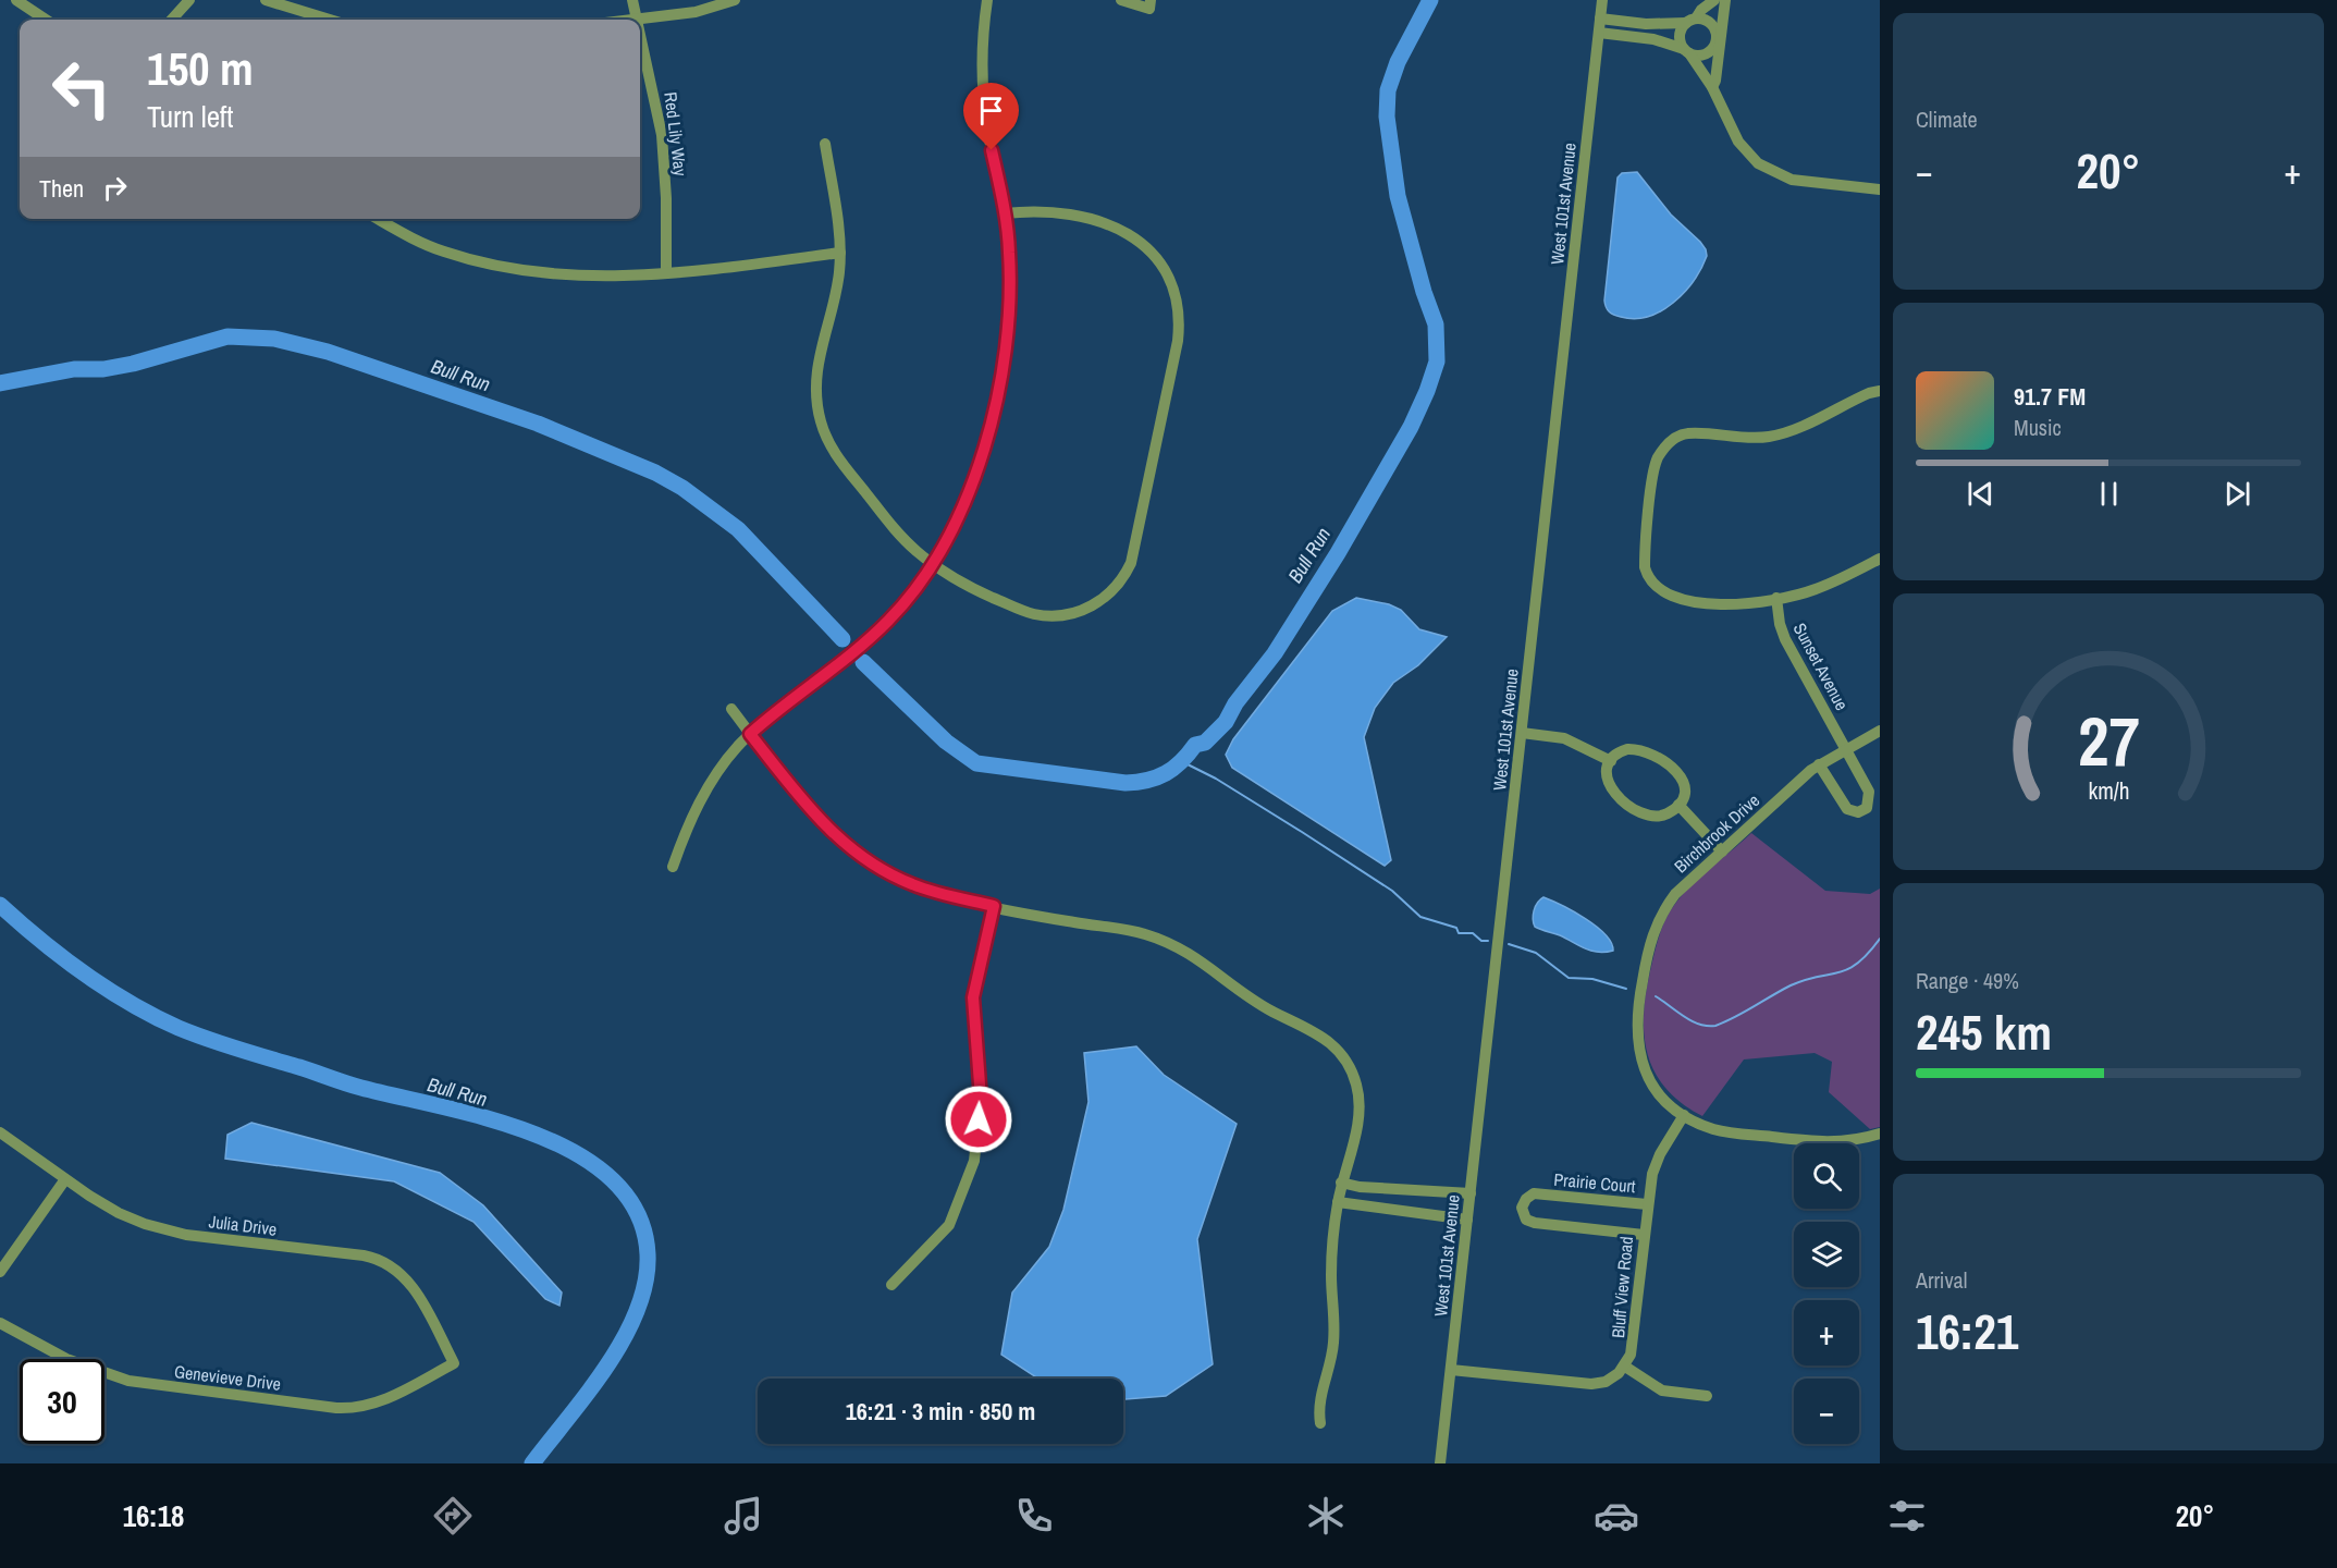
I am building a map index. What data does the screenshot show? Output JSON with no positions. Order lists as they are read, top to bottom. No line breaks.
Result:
{"streets":{"street":["Red Lily Way","West 101st Avenue","Sunset Avenue","Birchbrook Drive","Prairie Court","Julia Drive","Bluff View Road","Genevieve Drive"]},"crossings":[["Sunset Avenue","Birchbrook Drive"],["Birchbrook Drive","Bluff View Road"],["Prairie Court","Bluff View Road"],["Julia Drive","Genevieve Drive"]],"water":["Bull Run"],"page":{"tile":["Climate",["Range · 49%","245 km"],["Arrival","16:21"]],"turn":["150 m","Turn left"],"heat":["−","20°","+"],"then":"Then","song":["91.7 FM","Music"],"map_buttons":["+","−"],"limit":"30","trip":"16:21 · 3 min · 850 m","tabs":["16:18","20°"],"gauge":["27","km/h"]}}
